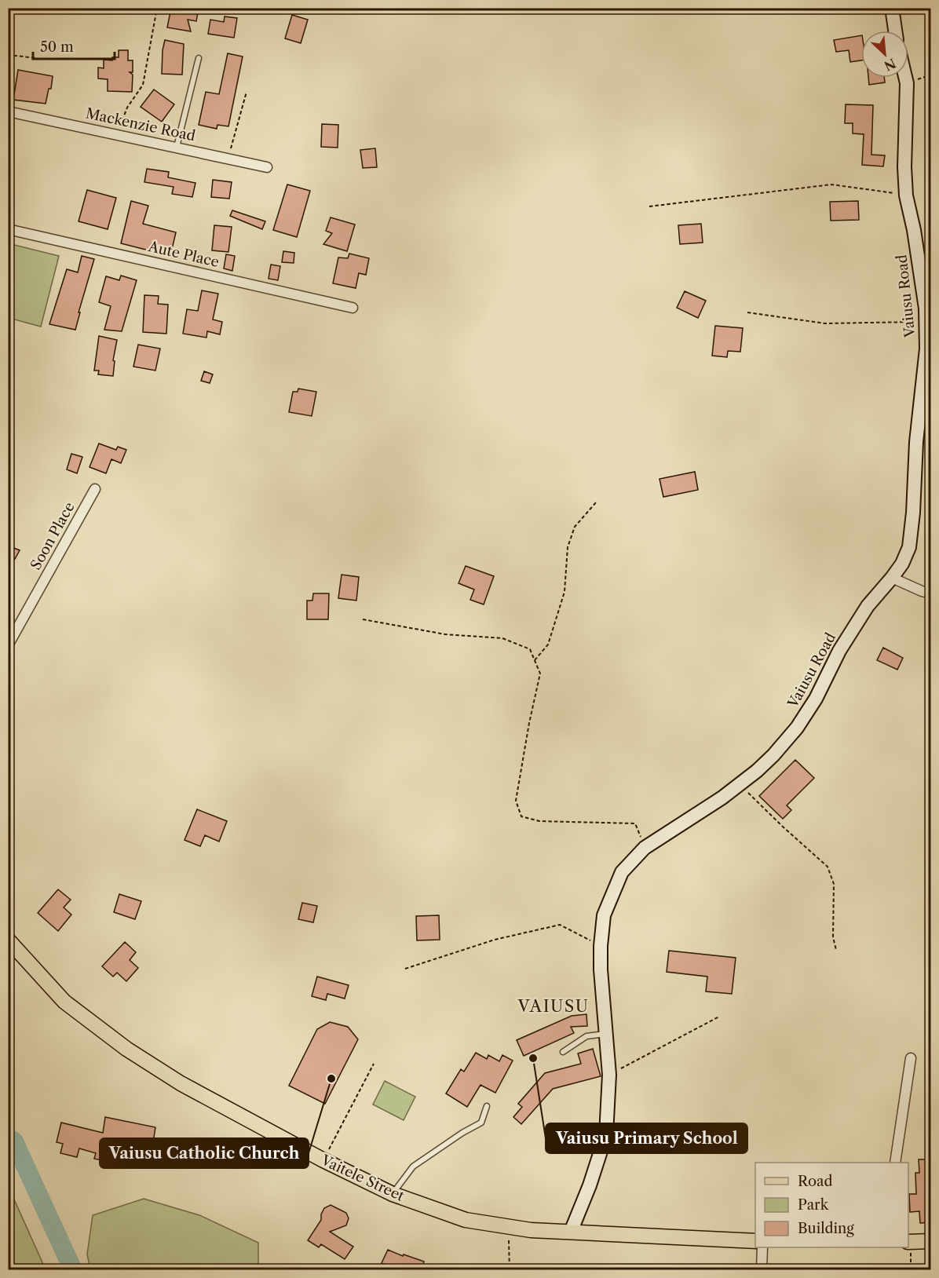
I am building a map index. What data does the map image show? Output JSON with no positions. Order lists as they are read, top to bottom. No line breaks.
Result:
{"streets":{"main road":["Vaitele Street"],"street":["Mackenzie Road","Aute Place","Vaiusu Road","Soon Place"]},"crossings":[["Vaiusu Road","Vaitele Street"]],"districts":["VAIUSU"],"places":["Vaiusu Primary School","Vaiusu Catholic Church"],"legend":["Road","Park","Building"],"scale_bar":"50 m","north":"bottom right"}
